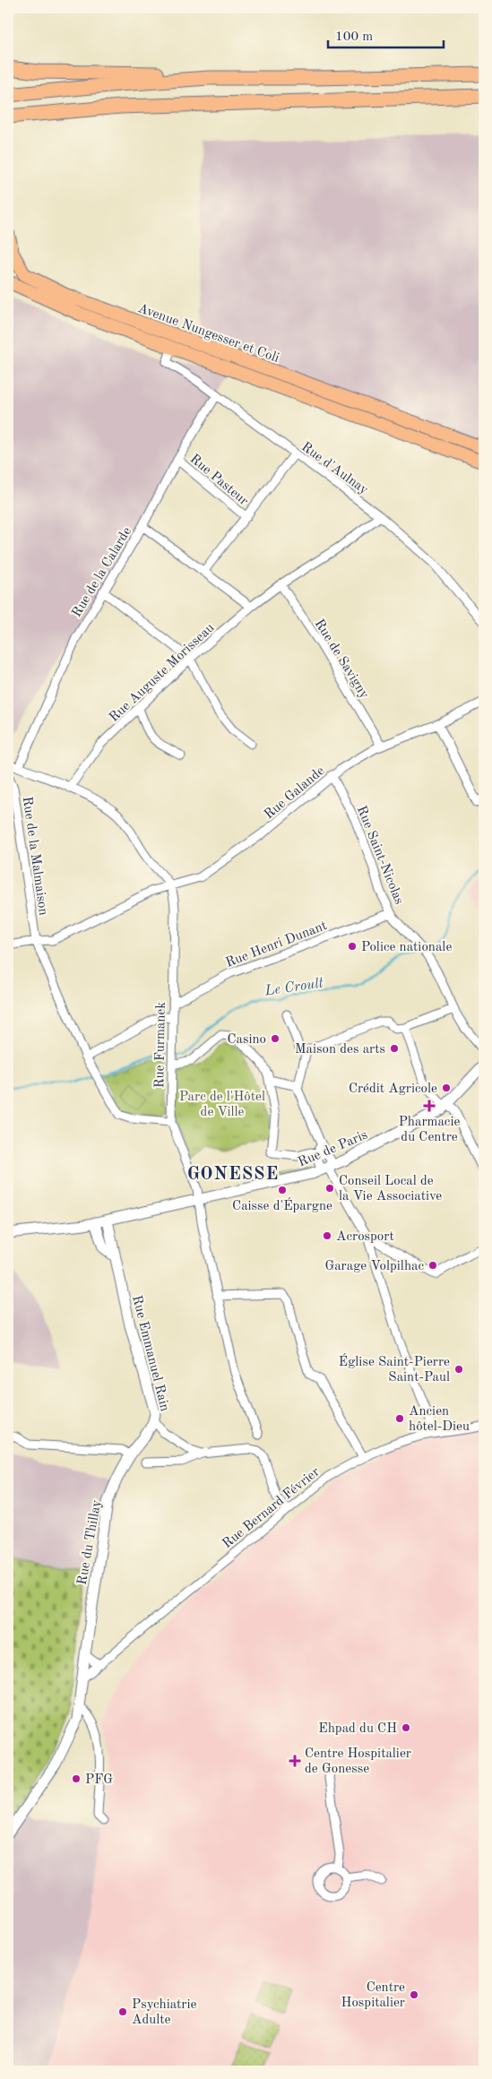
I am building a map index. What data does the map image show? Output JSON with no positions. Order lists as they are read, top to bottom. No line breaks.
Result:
{"streets":{"main road":["Avenue Nungesser et Coli"],"street":["Rue d'Aulnay","Rue Pasteur","Rue de la Calarde","Rue de Savigny","Rue Auguste Morisseau","Rue Galande","Rue Saint-Nicolas","Rue de la Malmaison","Rue Henri Dunant","Rue Furmanek","Rue de Paris","Rue Emmanuel Rain","Rue Bernard Février","Rue du Thillay"]},"crossings":[["Avenue Nungesser et Coli","Rue d'Aulnay"],["Rue d'Aulnay","Rue de la Calarde"],["Rue d'Aulnay","Rue Auguste Morisseau"],["Rue Pasteur","Rue de la Calarde"],["Rue de Savigny","Rue Auguste Morisseau"],["Rue de Savigny","Rue Galande"],["Rue Galande","Rue Saint-Nicolas"],["Rue Galande","Rue de la Malmaison"],["Rue Galande","Rue Furmanek"],["Rue Saint-Nicolas","Rue Henri Dunant"],["Rue de la Malmaison","Rue Furmanek"],["Rue Henri Dunant","Rue Furmanek"],["Rue Furmanek","Rue de Paris"],["Rue de Paris","Rue Emmanuel Rain"],["Rue Emmanuel Rain","Rue du Thillay"],["Rue Bernard Février","Rue du Thillay"]],"districts":["GONESSE"],"water":["Le Croult"],"parks":["Parc de l'Hôtel de Ville"],"places":{"other":["Police nationale","Casino","Maison des arts","Crédit Agricole","Conseil Local de la Vie Associative","Caisse d'Épargne","Acrosport","Garage Volpilhac","Église Saint-Pierre Saint-Paul","Ancien hôtel-Dieu","Ehpad du CH","PFG","Centre Hospitalier","Psychiatrie Adulte"],"health":["Pharmacie du Centre","Centre Hospitalier de Gonesse"]},"scale_bar":"100 m"}
